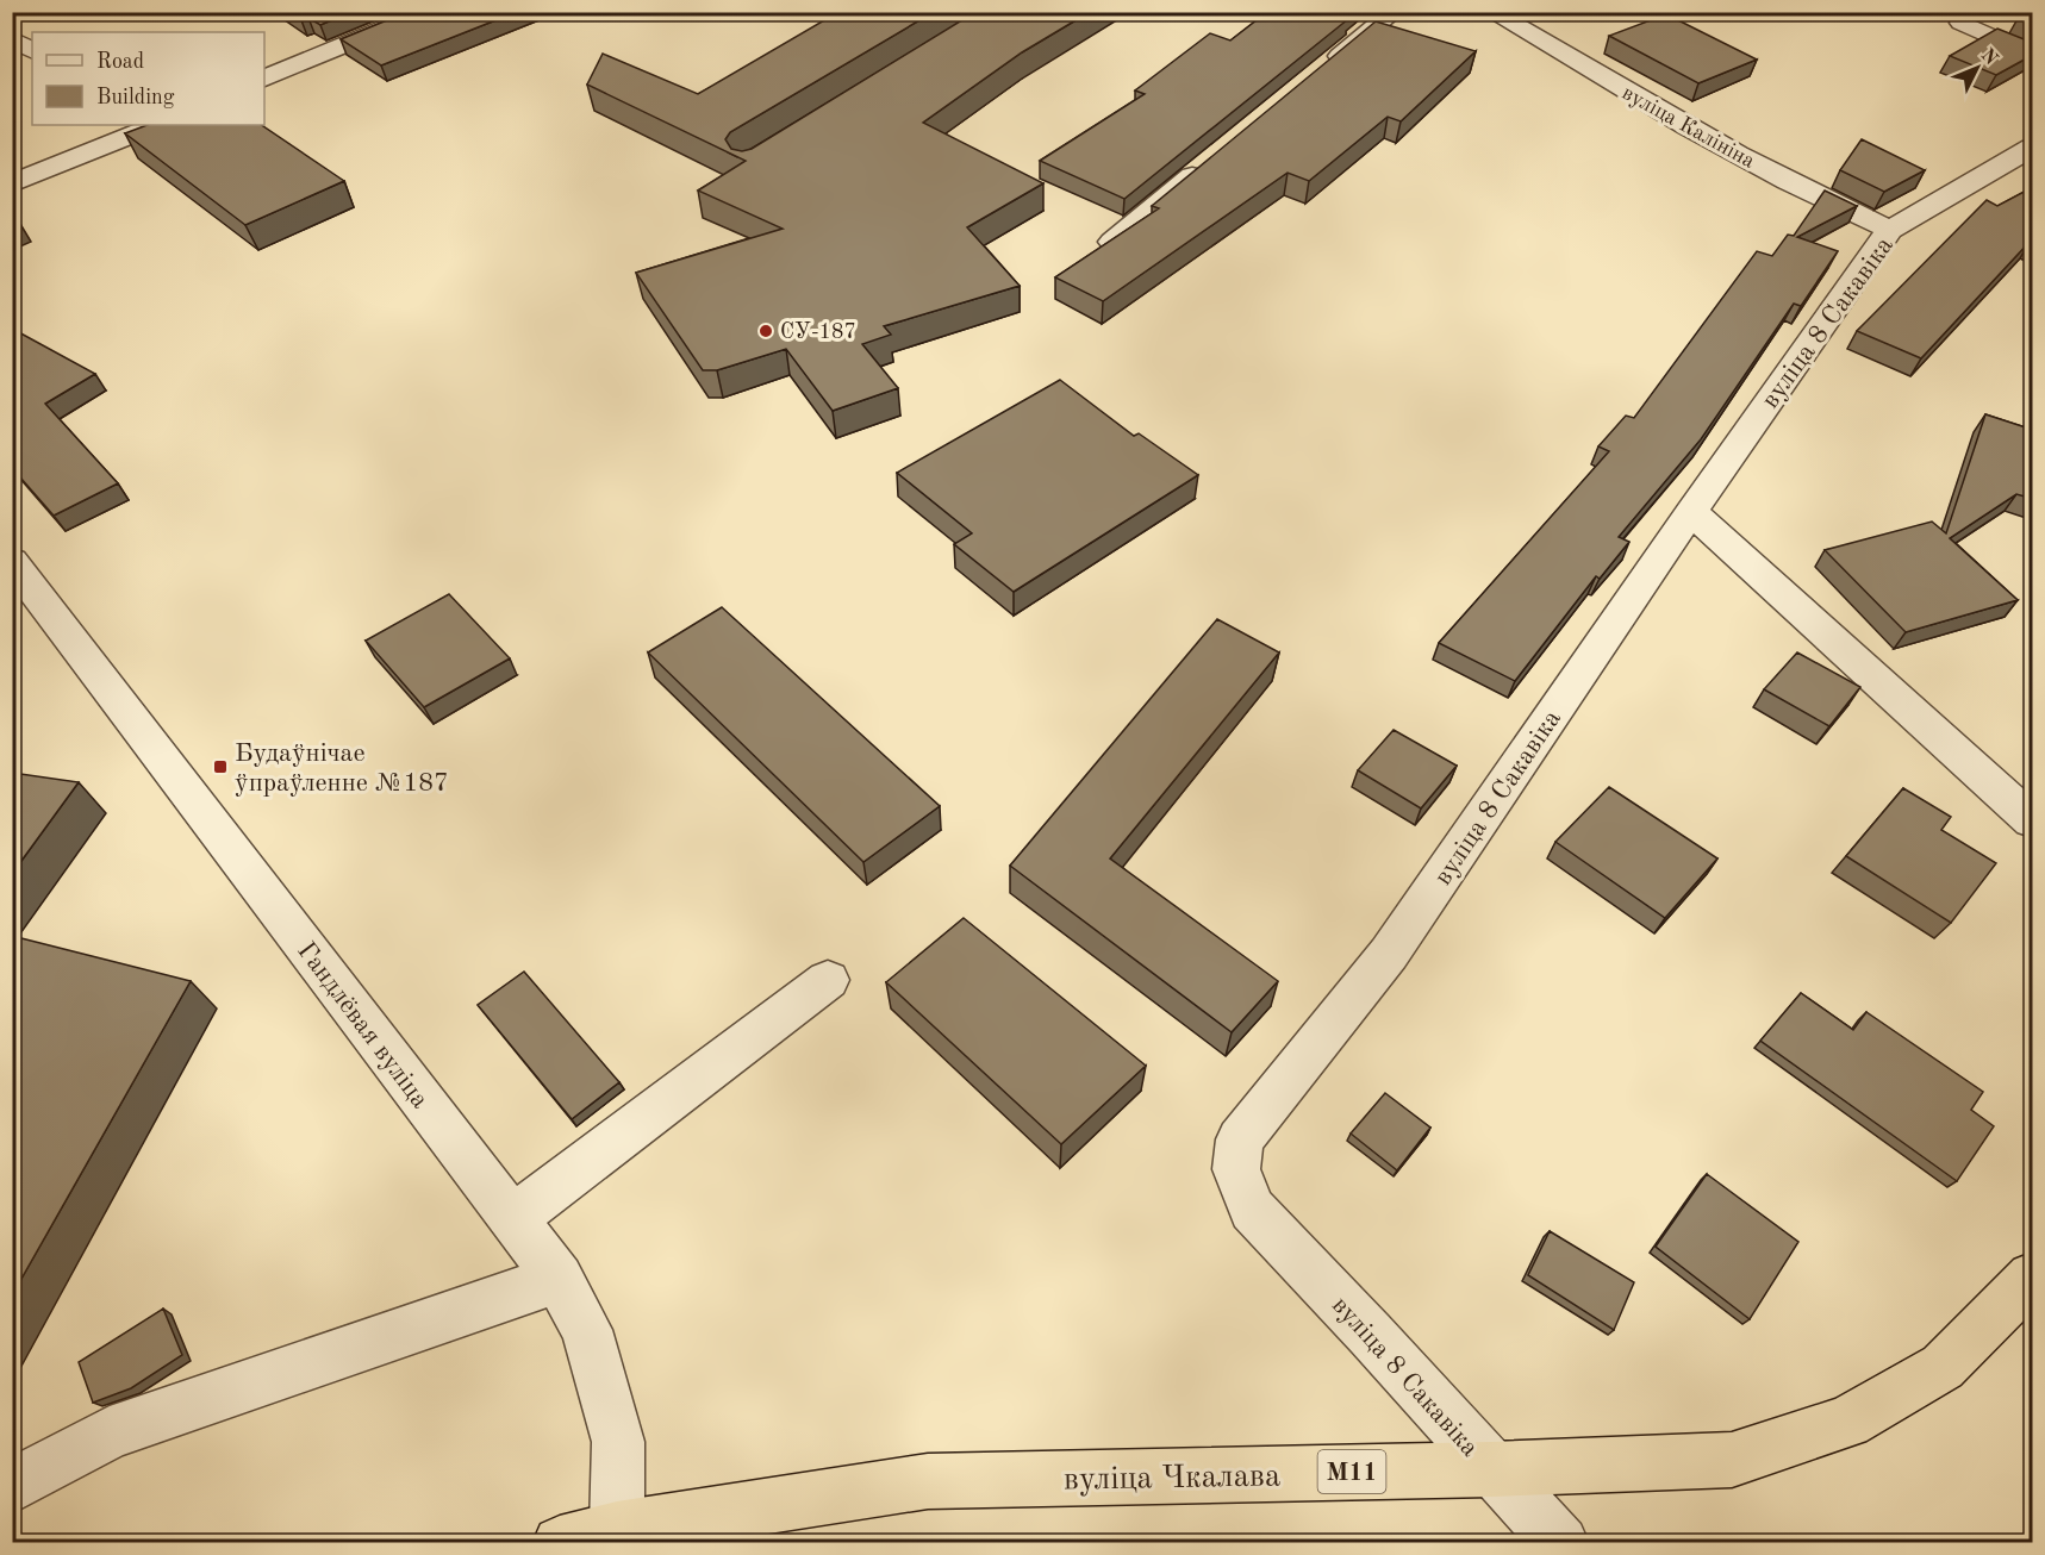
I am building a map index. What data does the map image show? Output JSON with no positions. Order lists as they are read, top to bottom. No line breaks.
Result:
{"streets":{"highway":["М11","вуліца Чкалава"],"street":["вуліца Калініна","вуліца 8 Сакавіка","Гандлёвая вуліца"]},"crossings":[["вуліца Калініна","вуліца 8 Сакавіка"],["вуліца 8 Сакавіка","вуліца Чкалава"],["Гандлёвая вуліца","вуліца Чкалава"]],"places":{"other":["СУ-187"],"transit":["Будаўнічае ўпраўленне №187"]},"legend":["Road","Building"],"north":"top right"}
